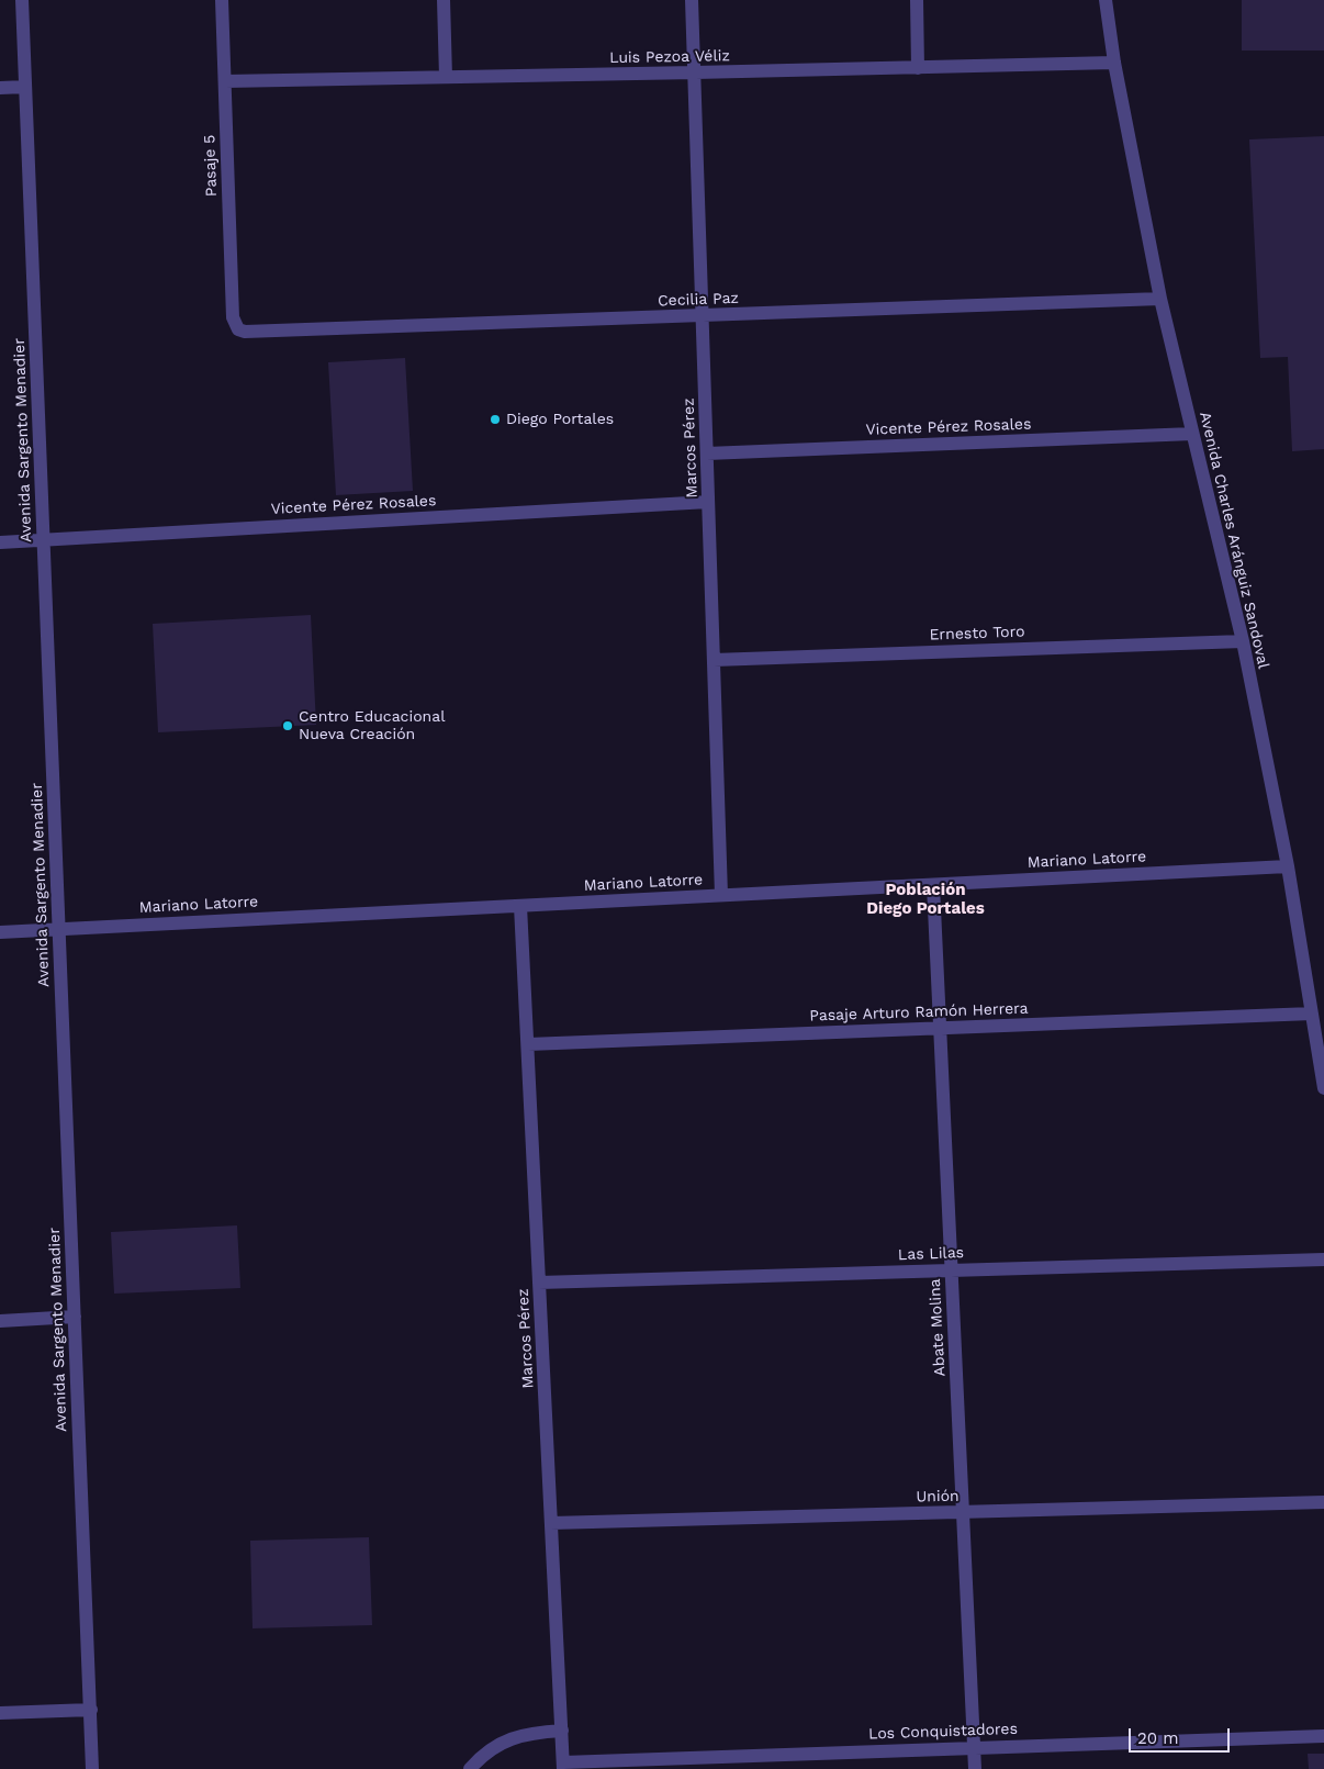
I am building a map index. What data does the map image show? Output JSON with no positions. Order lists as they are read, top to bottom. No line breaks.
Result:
{"streets":{"street":["Luis Pezoa Véliz","Pasaje 5","Cecilia Paz","Vicente Pérez Rosales","Avenida Sargento Menadier","Marcos Pérez","Avenida Charles Aránguiz Sandoval","Ernesto Toro","Mariano Latorre","Pasaje Arturo Ramón Herrera","Las Lilas","Abate Molina","Unión","Los Conquistadores"]},"crossings":[["Luis Pezoa Véliz","Pasaje 5"],["Luis Pezoa Véliz","Marcos Pérez"],["Luis Pezoa Véliz","Avenida Charles Aránguiz Sandoval"],["Pasaje 5","Cecilia Paz"],["Cecilia Paz","Marcos Pérez"],["Cecilia Paz","Avenida Charles Aránguiz Sandoval"],["Vicente Pérez Rosales","Avenida Sargento Menadier"],["Vicente Pérez Rosales","Marcos Pérez"],["Vicente Pérez Rosales","Avenida Charles Aránguiz Sandoval"],["Avenida Sargento Menadier","Mariano Latorre"],["Marcos Pérez","Ernesto Toro"],["Marcos Pérez","Mariano Latorre"],["Marcos Pérez","Pasaje Arturo Ramón Herrera"],["Marcos Pérez","Las Lilas"],["Marcos Pérez","Unión"],["Marcos Pérez","Los Conquistadores"],["Avenida Charles Aránguiz Sandoval","Ernesto Toro"],["Avenida Charles Aránguiz Sandoval","Mariano Latorre"],["Avenida Charles Aránguiz Sandoval","Pasaje Arturo Ramón Herrera"],["Mariano Latorre","Abate Molina"],["Pasaje Arturo Ramón Herrera","Abate Molina"],["Las Lilas","Abate Molina"],["Abate Molina","Unión"],["Abate Molina","Los Conquistadores"]],"districts":["Población Diego Portales"],"places":["Diego Portales","Centro Educacional Nueva Creación"],"scale_bar":"20 m"}
